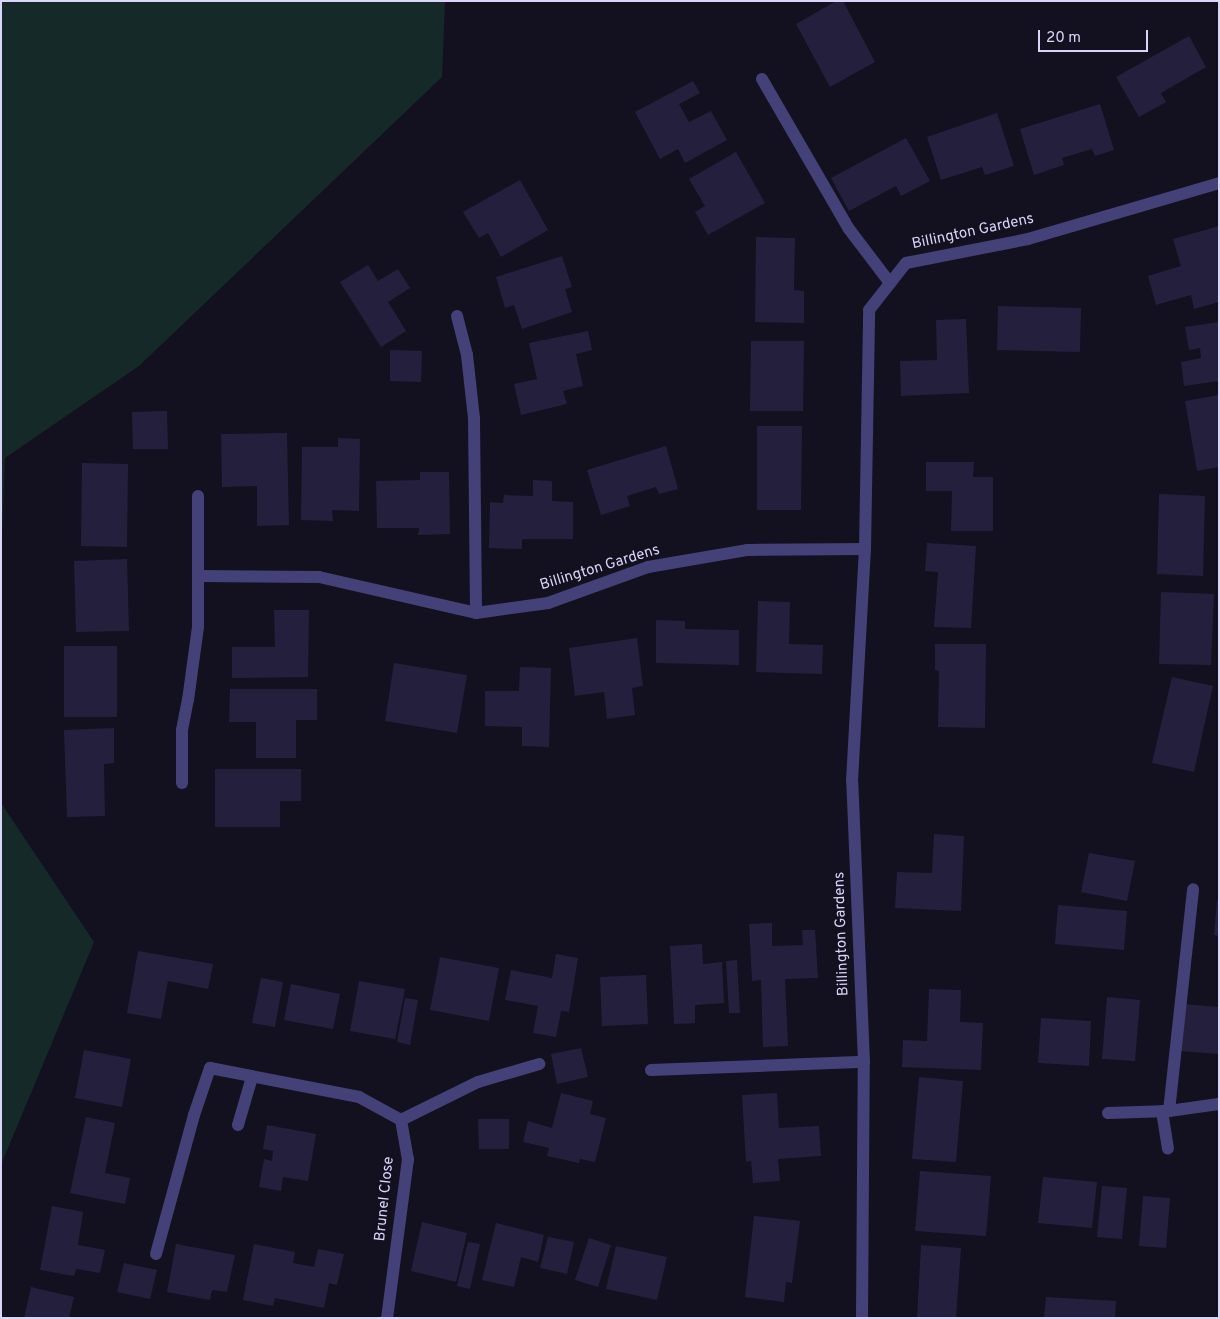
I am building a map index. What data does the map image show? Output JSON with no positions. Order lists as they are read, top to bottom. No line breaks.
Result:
{"streets":{"street":["Billington Gardens","Brunel Close"]},"scale_bar":"20 m"}
